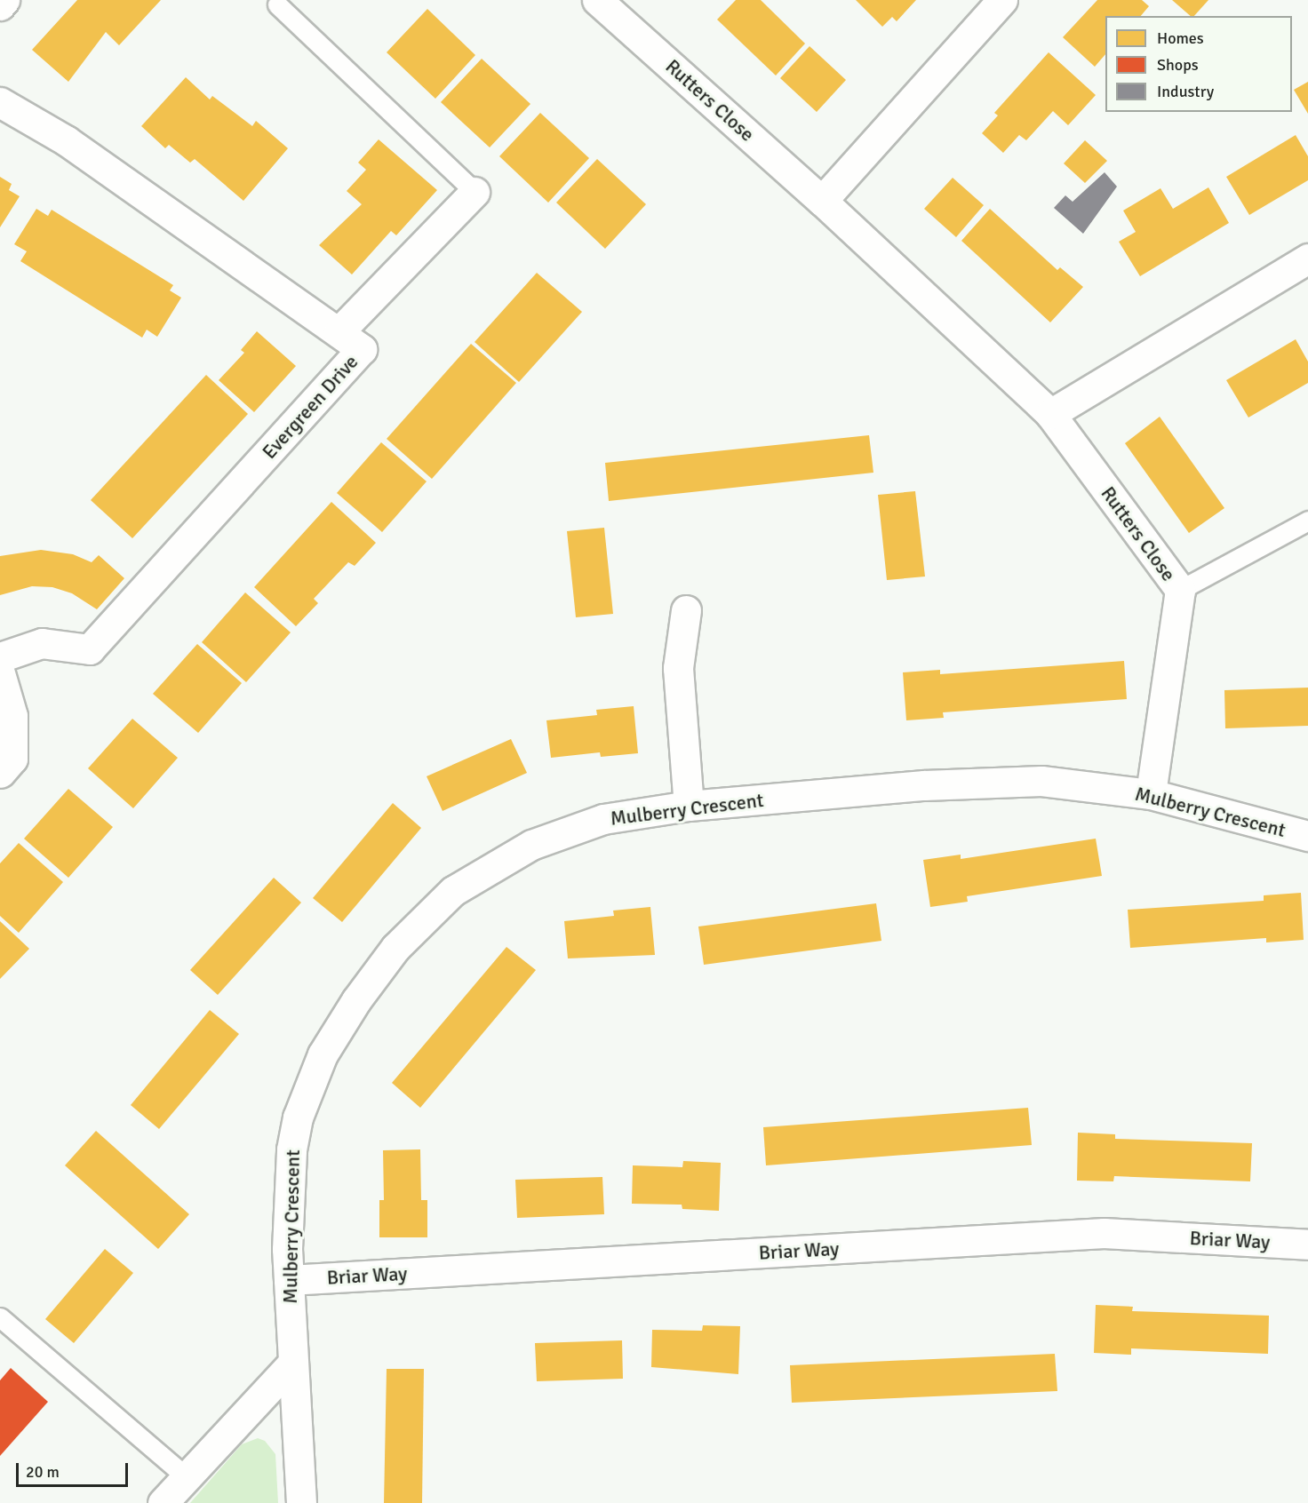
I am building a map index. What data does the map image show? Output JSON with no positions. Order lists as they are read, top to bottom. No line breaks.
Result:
{"streets":{"street":["Rutters Close","Evergreen Drive","Mulberry Crescent","Briar Way"]},"crossings":[["Rutters Close","Mulberry Crescent"],["Mulberry Crescent","Briar Way"]],"legend":["Homes","Shops","Industry"],"scale_bar":"20 m"}
